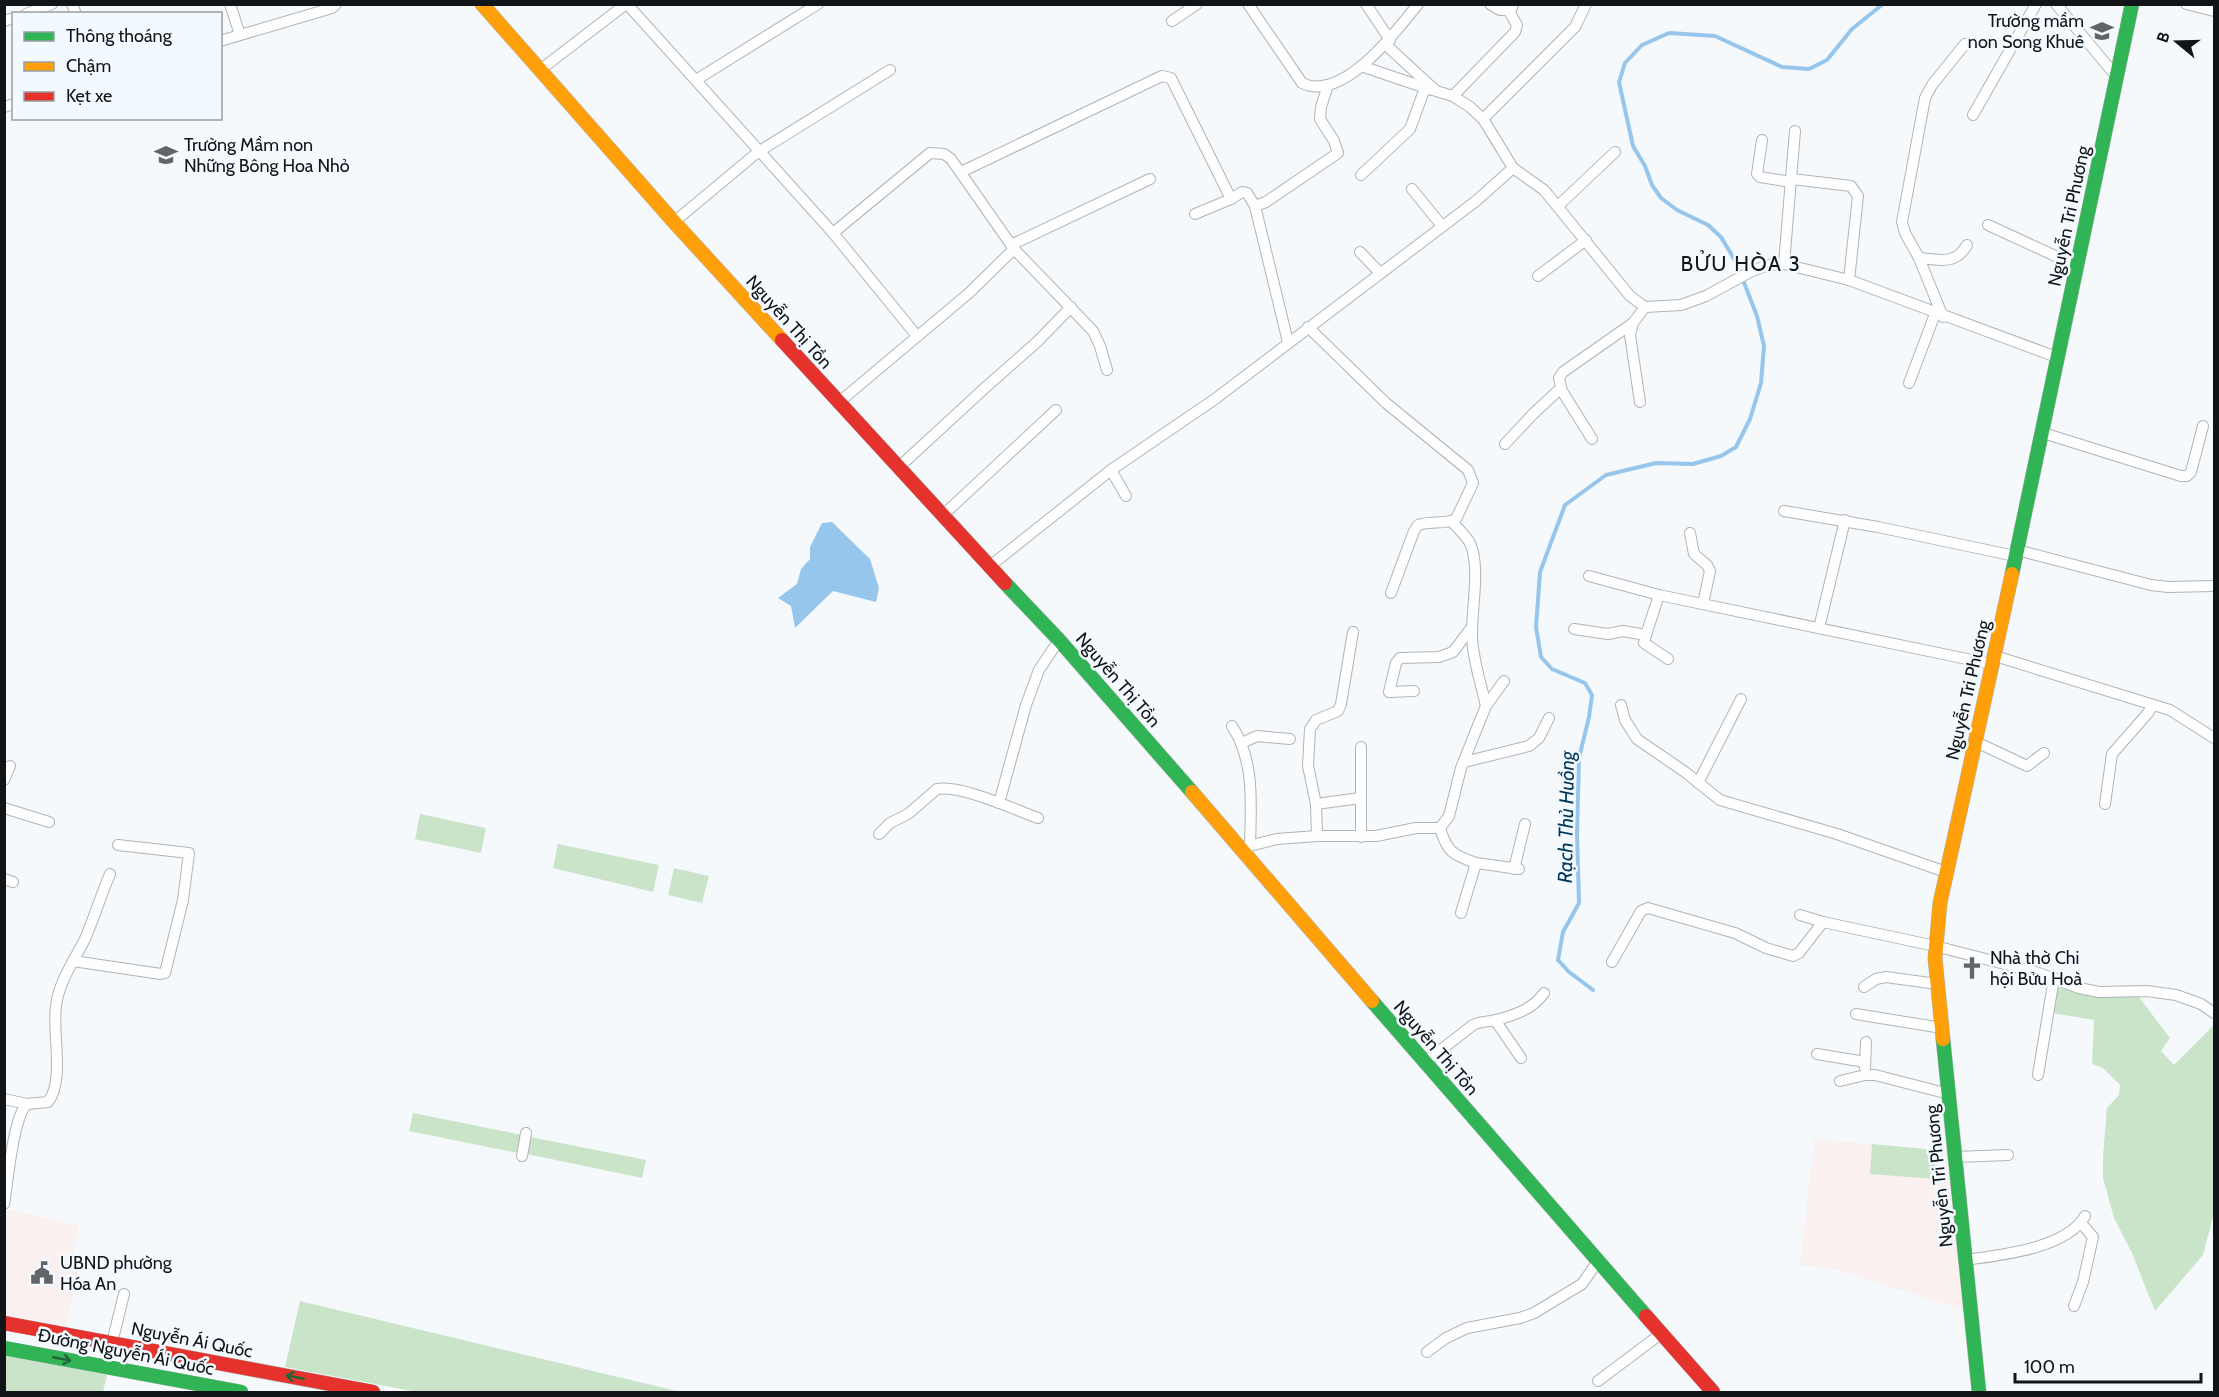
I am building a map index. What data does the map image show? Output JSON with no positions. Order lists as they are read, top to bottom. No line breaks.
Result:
{"streets":{"main road":["Nguyễn Tri Phương","Nguyễn Thị Tồn","Nguyễn Ái Quốc","Đường Nguyễn Ái Quốc"]},"one_way":["Nguyễn Ái Quốc","Đường Nguyễn Ái Quốc"],"districts":["BỬU HÒA 3"],"water":["Rạch Thủ Huồng"],"places":{"school or university":["Trường mầm non Song Khuê","Trường Mầm non Những Bông Hoa Nhỏ"],"church":["Nhà thờ Chi hội Bửu Hoà"],"public building":["UBND phường Hóa An"]},"legend":["Thông thoáng","Chậm","Kẹt xe"],"scale_bar":"100 m","north":"left"}
